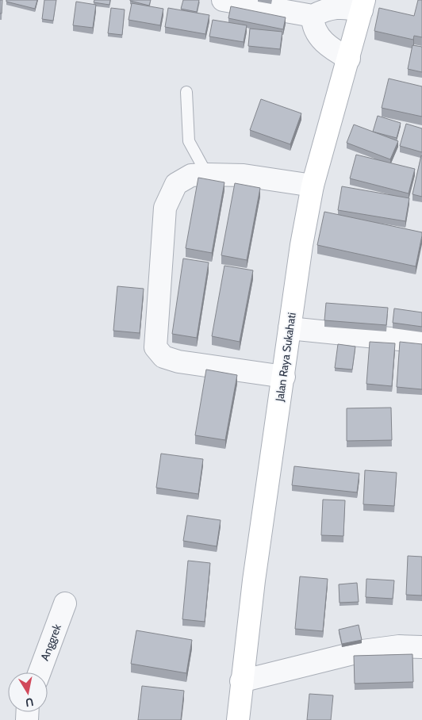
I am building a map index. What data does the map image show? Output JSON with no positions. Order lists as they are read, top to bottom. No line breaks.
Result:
{"streets":{"main road":["Jalan Raya Sukahati"],"street":["Anggrek"]},"north":"bottom"}
